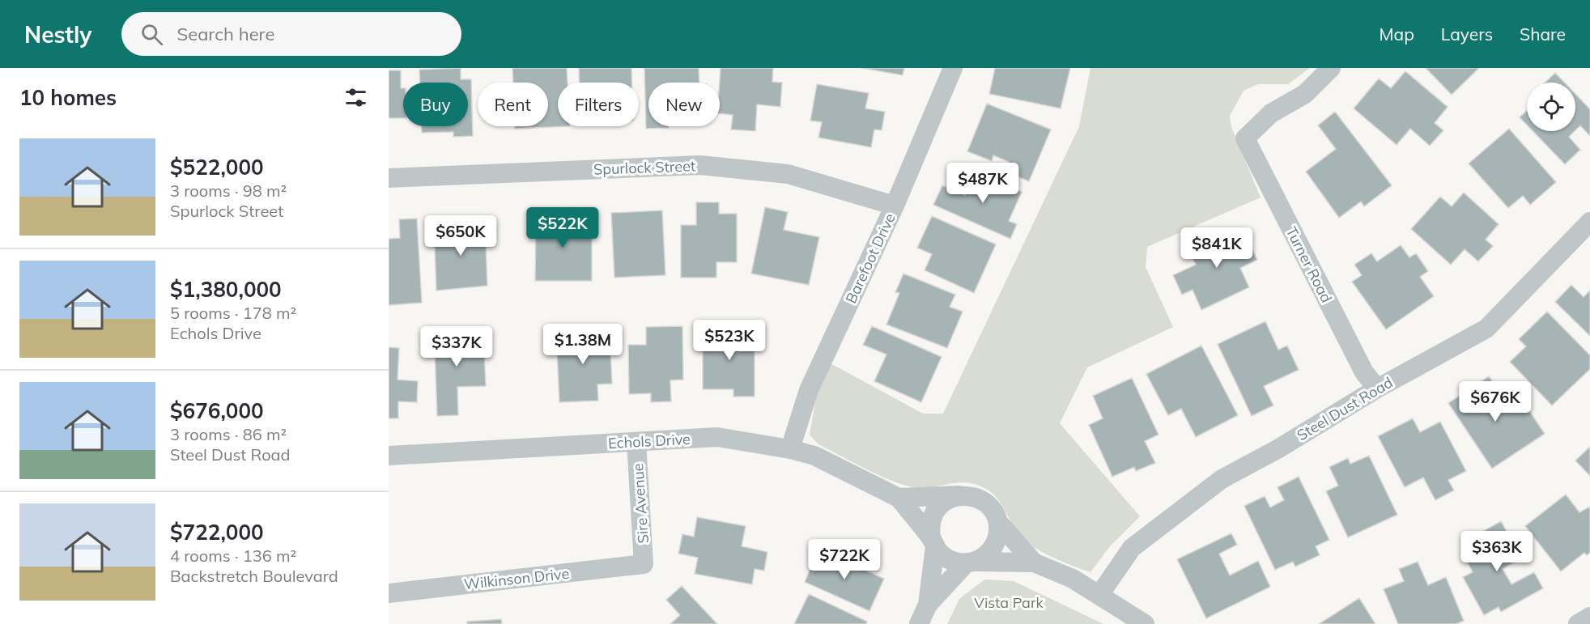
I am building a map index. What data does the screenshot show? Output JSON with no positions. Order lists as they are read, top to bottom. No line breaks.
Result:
{"streets":{"street":["Spurlock Street","Barefoot Drive","Turner Road","Steel Dust Road","Echols Drive","Sire Avenue","Wilkinson Drive"]},"crossings":[["Spurlock Street","Barefoot Drive"],["Barefoot Drive","Echols Drive"],["Turner Road","Steel Dust Road"],["Echols Drive","Sire Avenue"],["Sire Avenue","Wilkinson Drive"]],"parks":["Vista Park"],"page":{"header":"Nestly","search":"Search here","nav":["Map","Layers","Share"],"heading":"10 homes","chip":["Buy","Rent","Filters","New"],"list":[{"name":"$522,000","note":"3 rooms · 98 m² · Spurlock Street"},{"name":"$1,380,000","note":"5 rooms · 178 m² · Echols Drive"},{"name":"$676,000","note":"3 rooms · 86 m² · Steel Dust Road"},{"name":"$722,000","note":"4 rooms · 136 m² · Backstretch Boulevard"}],"price":["$487K","$522K","$650K","$841K","$523K","$1.38M","$337K","$676K","$363K","$722K"]}}
